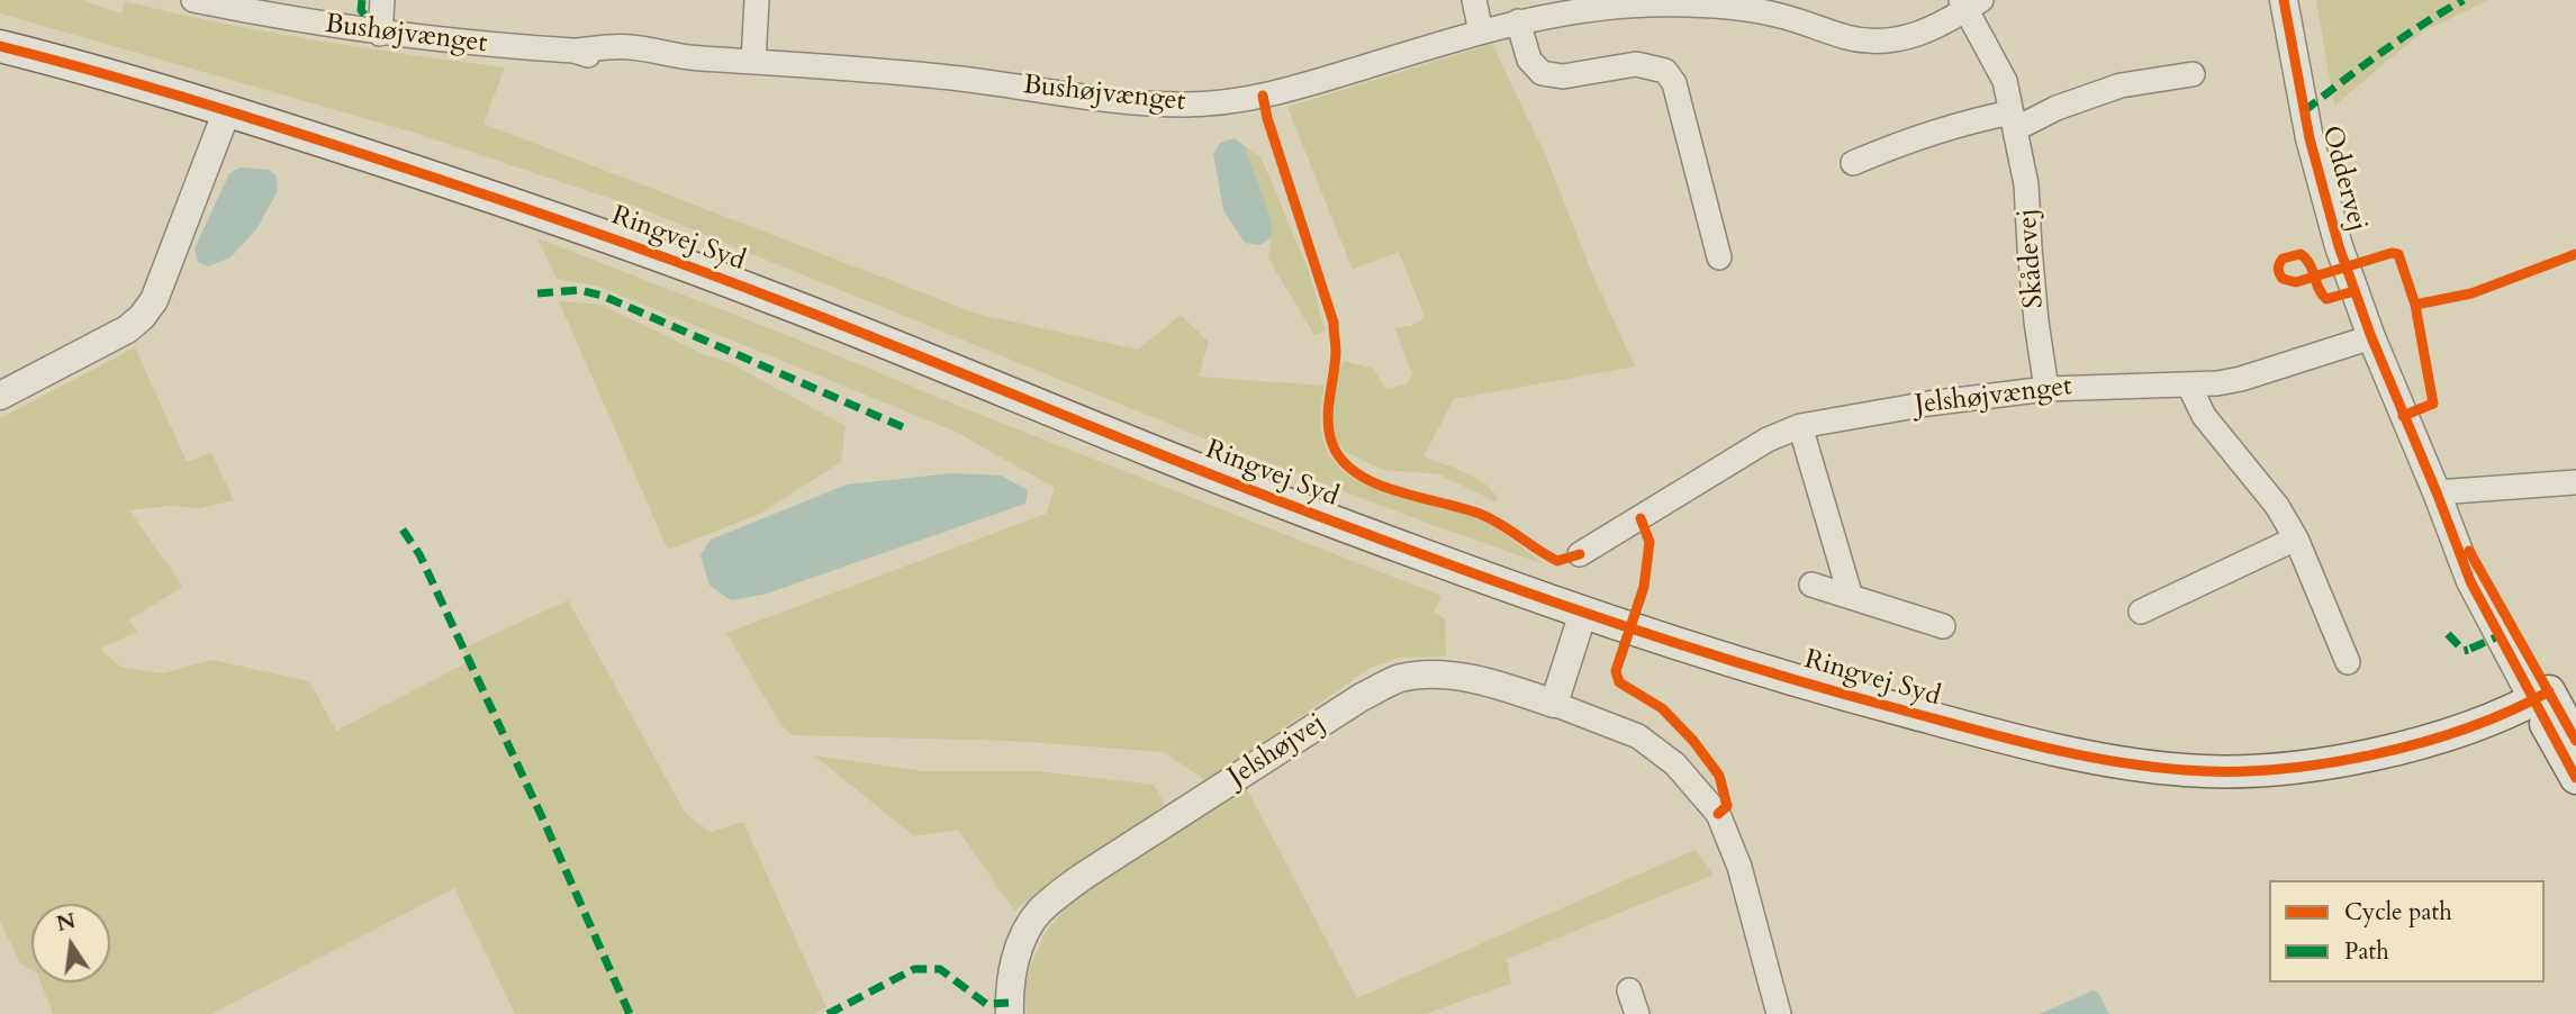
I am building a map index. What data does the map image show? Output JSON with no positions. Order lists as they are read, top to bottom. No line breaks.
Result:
{"streets":{"main road":["Oddervej","Ringvej Syd"],"street":["Bushøjvænget","Skådevej","Jelshøjvænget","Jelshøjvej"]},"crossings":[["Bushøjvænget","Skådevej"],["Oddervej","Ringvej Syd"],["Oddervej","Jelshøjvænget"],["Skådevej","Jelshøjvænget"]],"legend":["Cycle path","Path"],"north":"top"}
